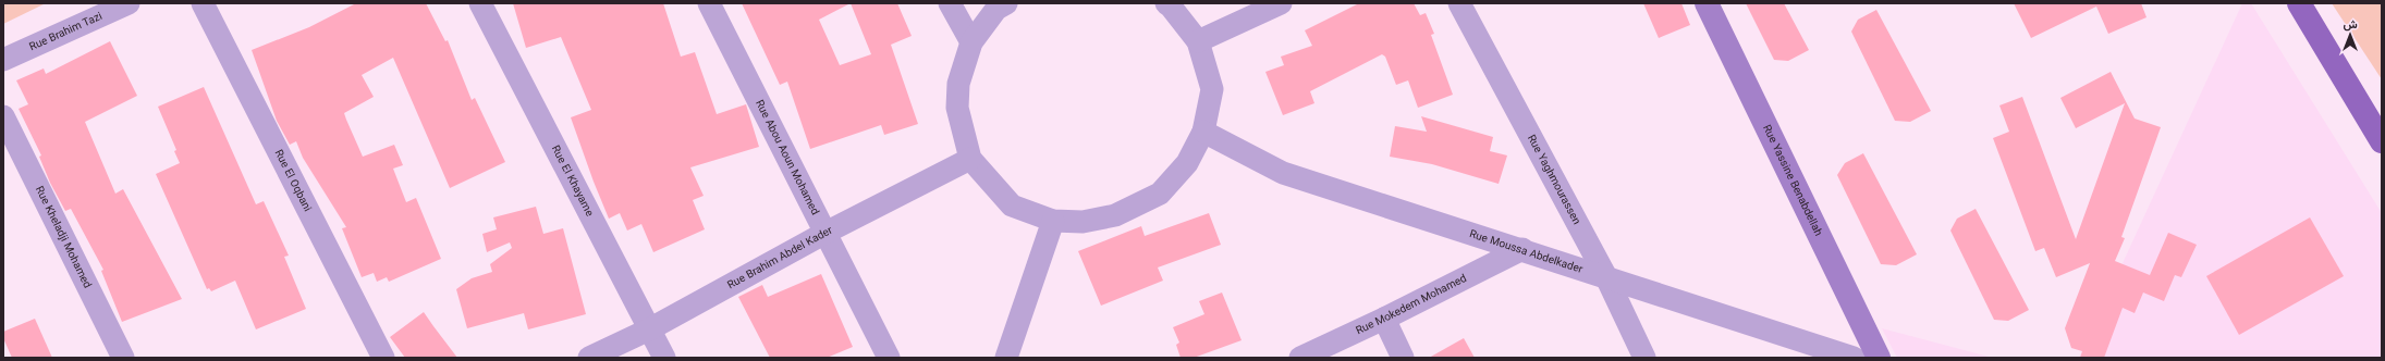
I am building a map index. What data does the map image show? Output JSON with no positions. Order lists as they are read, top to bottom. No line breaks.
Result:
{"streets":{"street":["Rue Brahim Tazi","Rue Abou Aoun Mohamed","Rue Yaghmourassen","Rue El Oqbani","Rue El Khayame","Rue Yassine Benabdellah","Rue Kheladji Mohamed","Rue Moussa Abdelkader","Rue Brahim Abdel Kader","Rue Mokedem Mohamed"]},"crossings":[["Rue Abou Aoun Mohamed","Rue Brahim Abdel Kader"],["Rue Yaghmourassen","Rue Moussa Abdelkader"],["Rue El Khayame","Rue Brahim Abdel Kader"],["Rue Moussa Abdelkader","Rue Mokedem Mohamed"]],"north":"top"}
